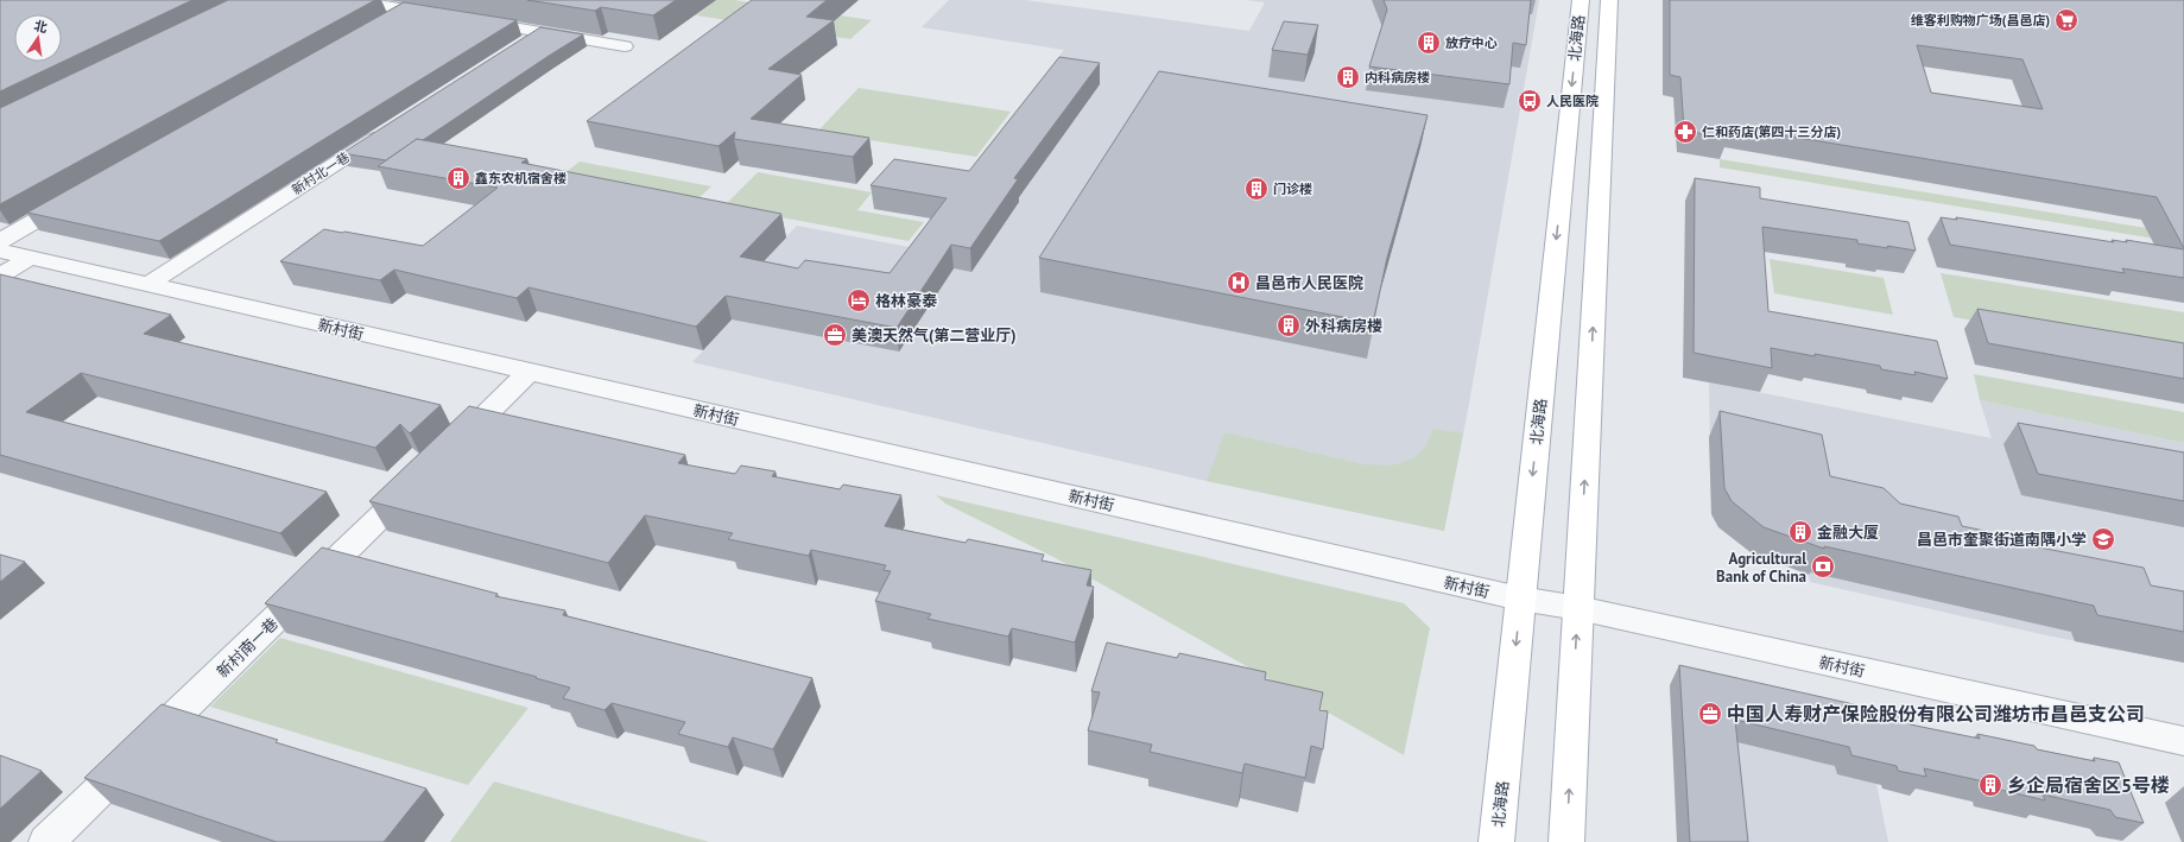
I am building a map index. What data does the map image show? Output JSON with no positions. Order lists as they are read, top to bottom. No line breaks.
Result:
{"streets":{"main road":["北海路"],"street":["新村北一巷","新村街","新村南一巷"]},"crossings":[["北海路","新村街"],["新村北一巷","新村街"],["新村街","新村南一巷"]],"places":{"supermarket":["维客利购物广场(昌邑店)"],"building":["放疗中心","内科病房楼","鑫东农机宿舍楼","门诊楼","外科病房楼","金融大厦","乡企局宿舍区5号楼"],"bus stop":["人民医院"],"pharmacy":["仁和药店(第四十三分店)"],"hospital":["昌邑市人民医院"],"hotel":["格林豪泰"],"office":["美澳天然气(第二营业厅)","中国人寿财产保险股份有限公司潍坊市昌邑支公司"],"school or university":["昌邑市奎聚街道南隅小学"],"bank":["Agricultural Bank of China"]},"north":"top"}
